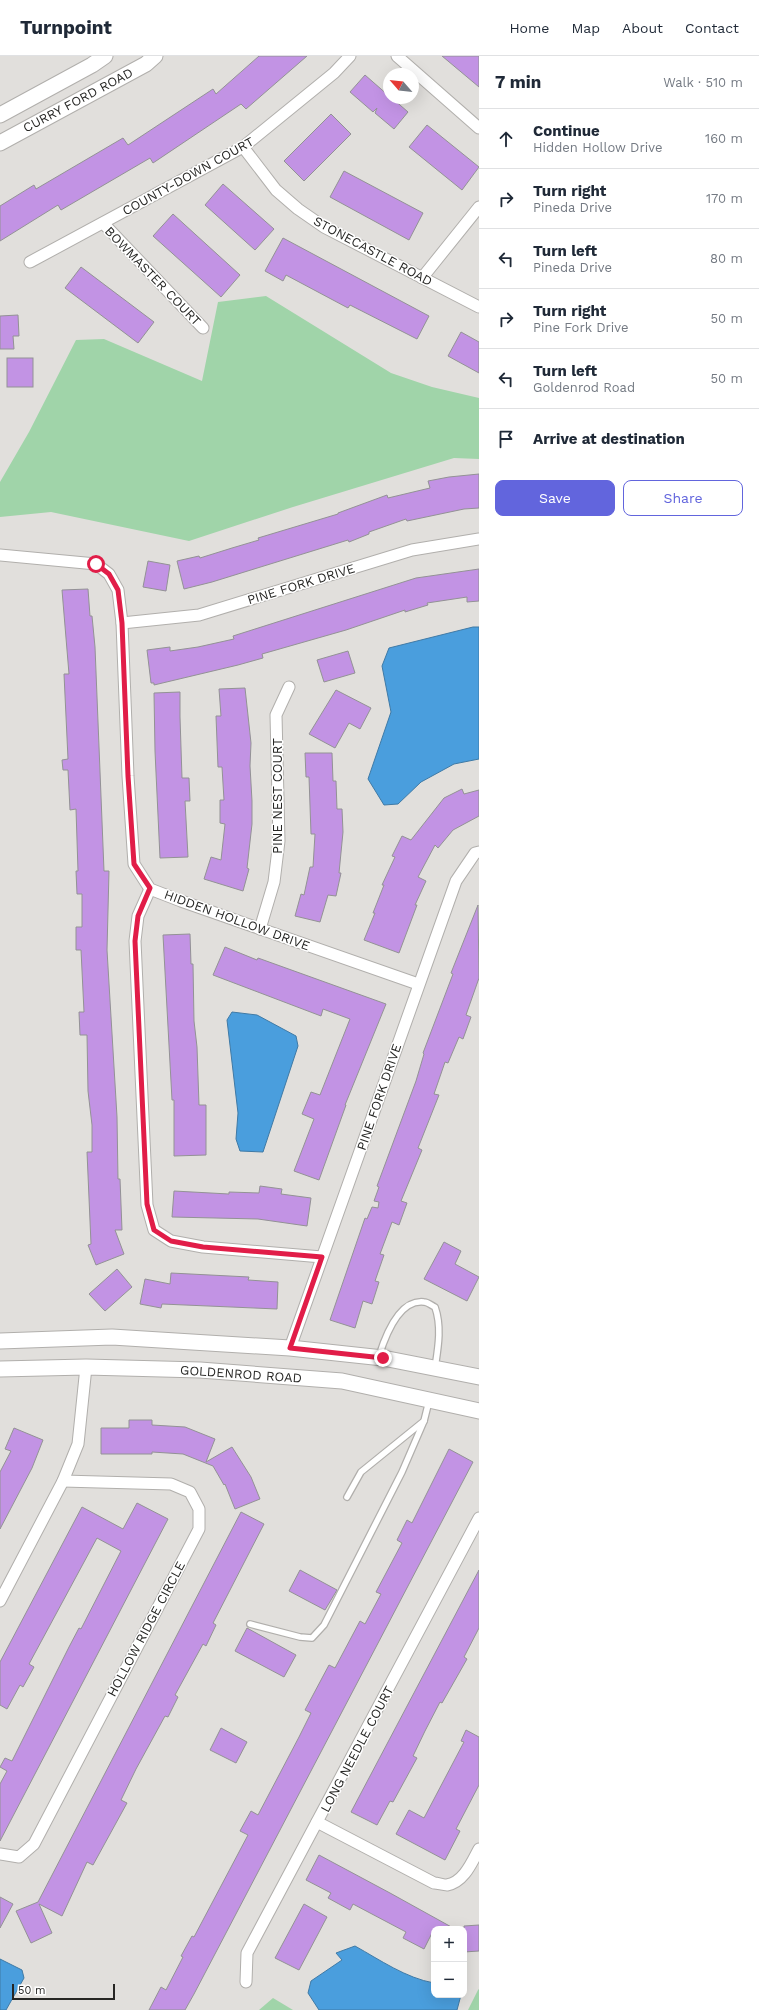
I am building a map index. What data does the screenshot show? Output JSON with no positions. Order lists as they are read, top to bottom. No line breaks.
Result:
{"streets":{"main road":["CURRY FORD ROAD","GOLDENROD ROAD"],"street":["COUNTY-DOWN COURT","STONECASTLE ROAD","BOWMASTER COURT","PINE FORK DRIVE","PINE NEST COURT","HIDDEN HOLLOW DRIVE","HOLLOW RIDGE CIRCLE","LONG NEEDLE COURT"]},"crossings":[["COUNTY-DOWN COURT","STONECASTLE ROAD"],["COUNTY-DOWN COURT","BOWMASTER COURT"],["PINE FORK DRIVE","HIDDEN HOLLOW DRIVE"],["PINE NEST COURT","HIDDEN HOLLOW DRIVE"]],"scale_bar":"50 m","north":"top left","page":{"header":"Turnpoint","nav":["Home","Map","About","Contact"],"heading":["7 min","Walk · 510 m"],"list":[["Continue","Hidden Hollow Drive","160 m"],["Turn right","Pineda Drive","170 m"],["Turn left","Pineda Drive","80 m"],["Turn right","Pine Fork Drive","50 m"],["Turn left","Goldenrod Road","50 m"],"Arrive at destination"],"buttons":["Save","Share"],"map_buttons":["+","−"],"scale":"50 m"}}
